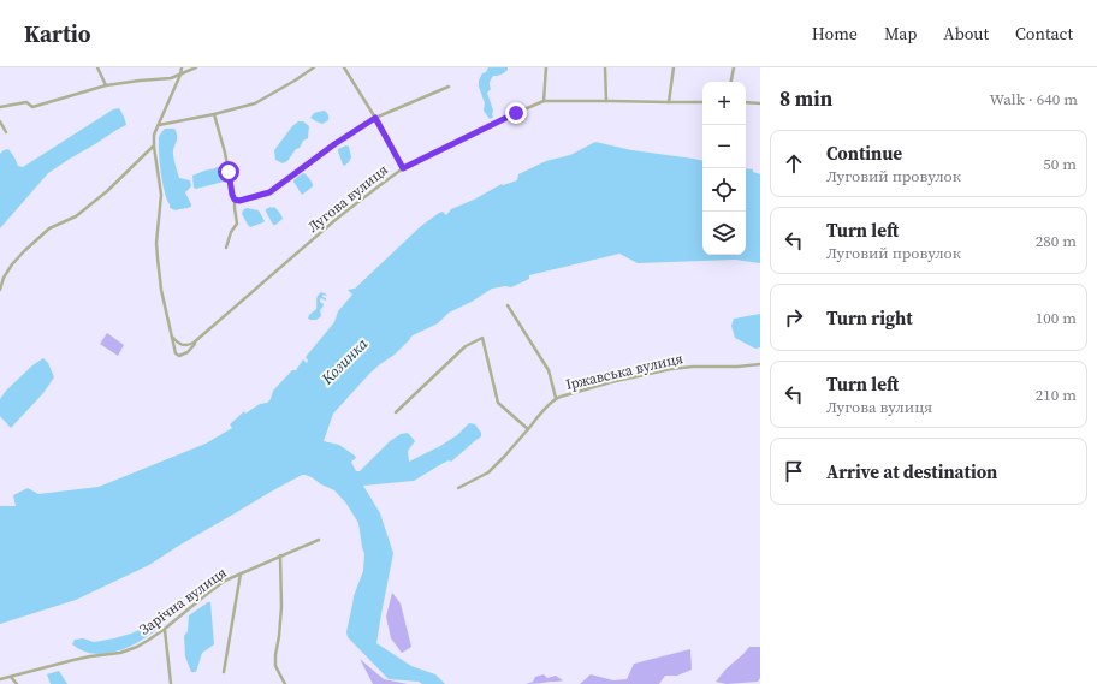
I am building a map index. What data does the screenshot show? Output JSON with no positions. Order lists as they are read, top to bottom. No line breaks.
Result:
{"streets":{"street":["Лугова вулиця","Іржавська вулиця","Зарічна вулиця"]},"water":["Козинка"],"page":{"header":"Kartio","nav":["Home","Map","About","Contact"],"heading":["8 min","Walk · 640 m"],"map_buttons":["+","−"],"list":[["Continue","Луговий провулок","50 m"],["Turn left","Луговий провулок","280 m"],["Turn right","100 m"],["Turn left","Лугова вулиця","210 m"],"Arrive at destination"]}}
